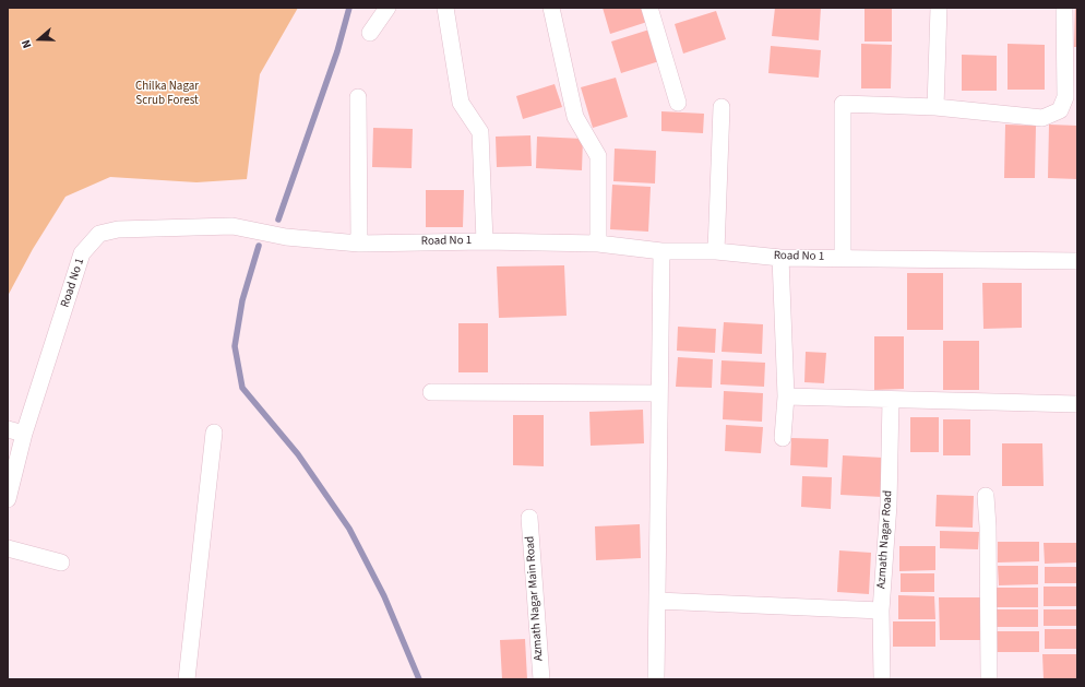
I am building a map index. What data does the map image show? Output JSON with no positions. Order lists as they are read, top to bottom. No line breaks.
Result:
{"streets":{"street":["Road No 1","Azmath Nagar Road","Azmath Nagar Main Road"]},"parks":["Chilka Nagar Scrub Forest"],"north":"left"}
